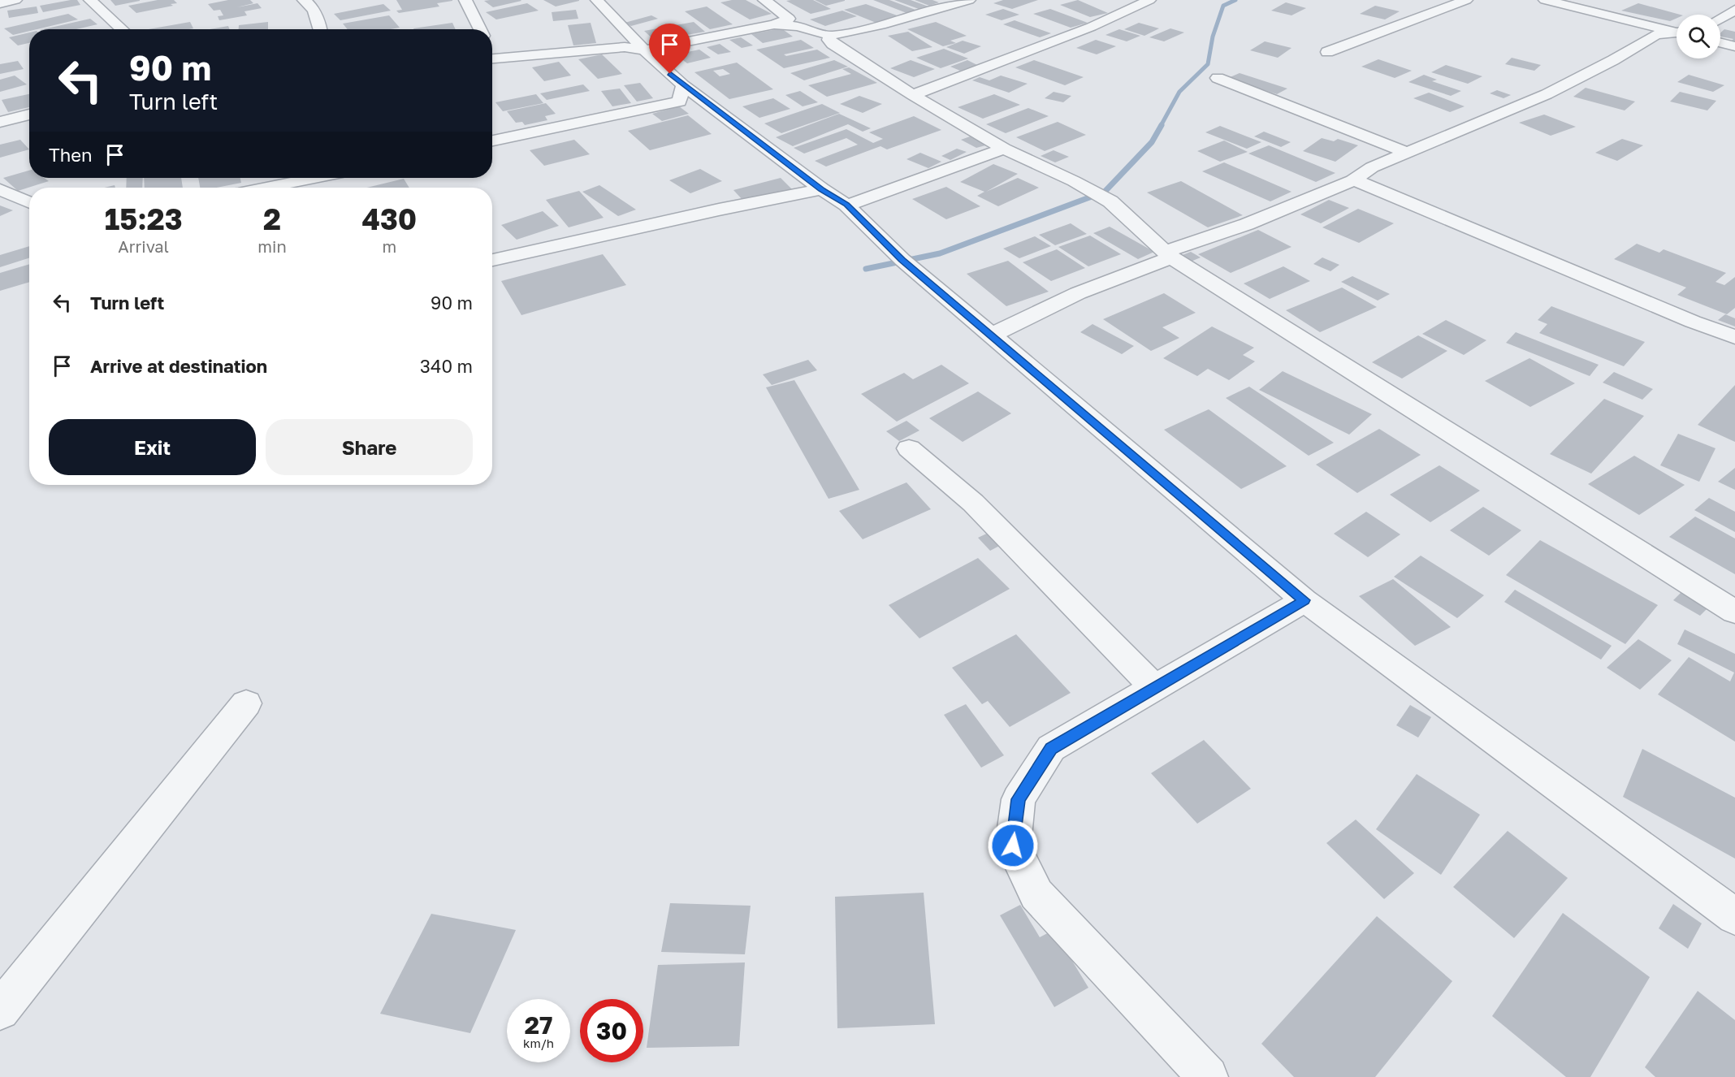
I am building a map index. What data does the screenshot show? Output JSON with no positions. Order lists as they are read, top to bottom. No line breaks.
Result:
{"page":{"turn":["90 m","Turn left"],"then":"Then","eta":["15:23","Arrival","2","min","430","m"],"list":[{"name":"Turn left","value":"90 m"},{"name":"Arrive at destination","value":"340 m"}],"buttons":["Exit","Share"],"speed":"27 km/h","limit":"30"}}
